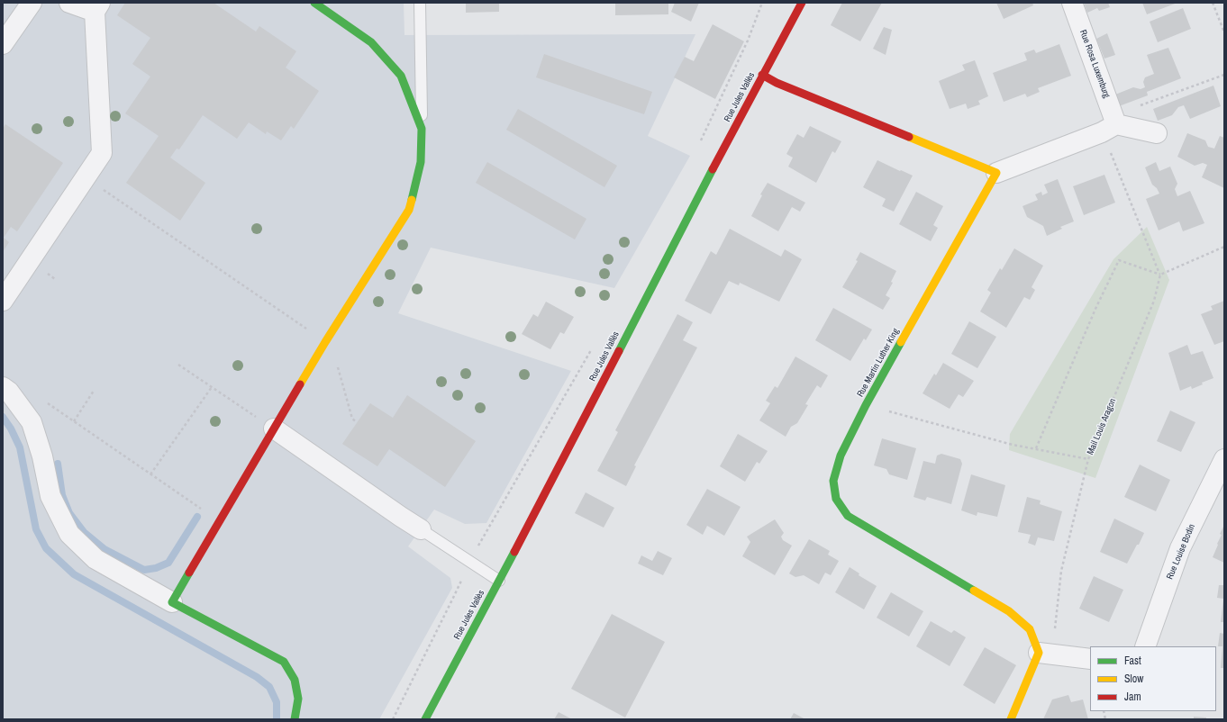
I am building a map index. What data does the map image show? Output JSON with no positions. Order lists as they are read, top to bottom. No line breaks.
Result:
{"streets":{"street":["Rue Rosa Luxemburg","Rue Jules Vallès","Rue Martin Luther King","Rue Louise Bodin"],"path":["Mail Louis Aragon"]},"crossings":[["Rue Martin Luther King","Mail Louis Aragon"]],"legend":["Fast","Slow","Jam"]}
